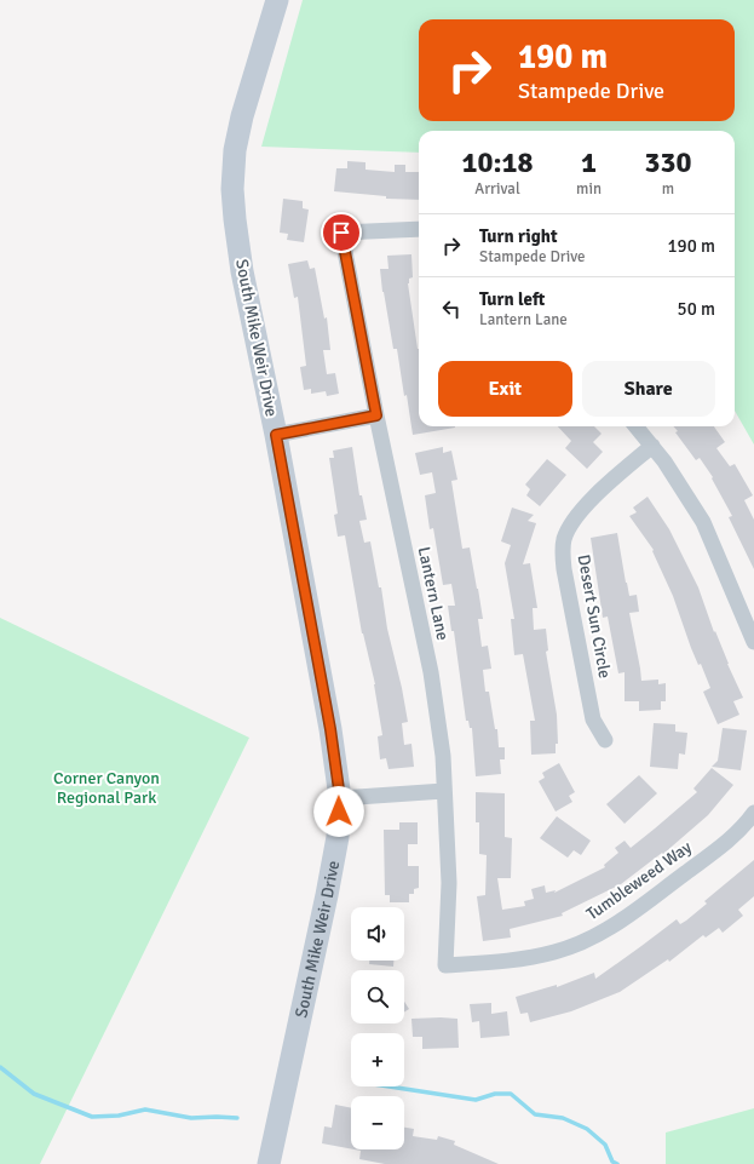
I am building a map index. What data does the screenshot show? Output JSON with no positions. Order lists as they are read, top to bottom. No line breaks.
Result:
{"streets":{"street":["South Mike Weir Drive","Lantern Lane","Desert Sun Circle","Tumbleweed Way"]},"crossings":[["Lantern Lane","Tumbleweed Way"]],"parks":["Corner Canyon Regional Park"],"page":{"turn":["190 m","Stampede Drive"],"eta":["10:18","Arrival","1","min","330","m"],"list":[{"name":"Turn right","note":"Stampede Drive","value":"190 m"},{"name":"Turn left","note":"Lantern Lane","value":"50 m"}],"buttons":["Exit","Share"],"map_buttons":["+","−"]}}
